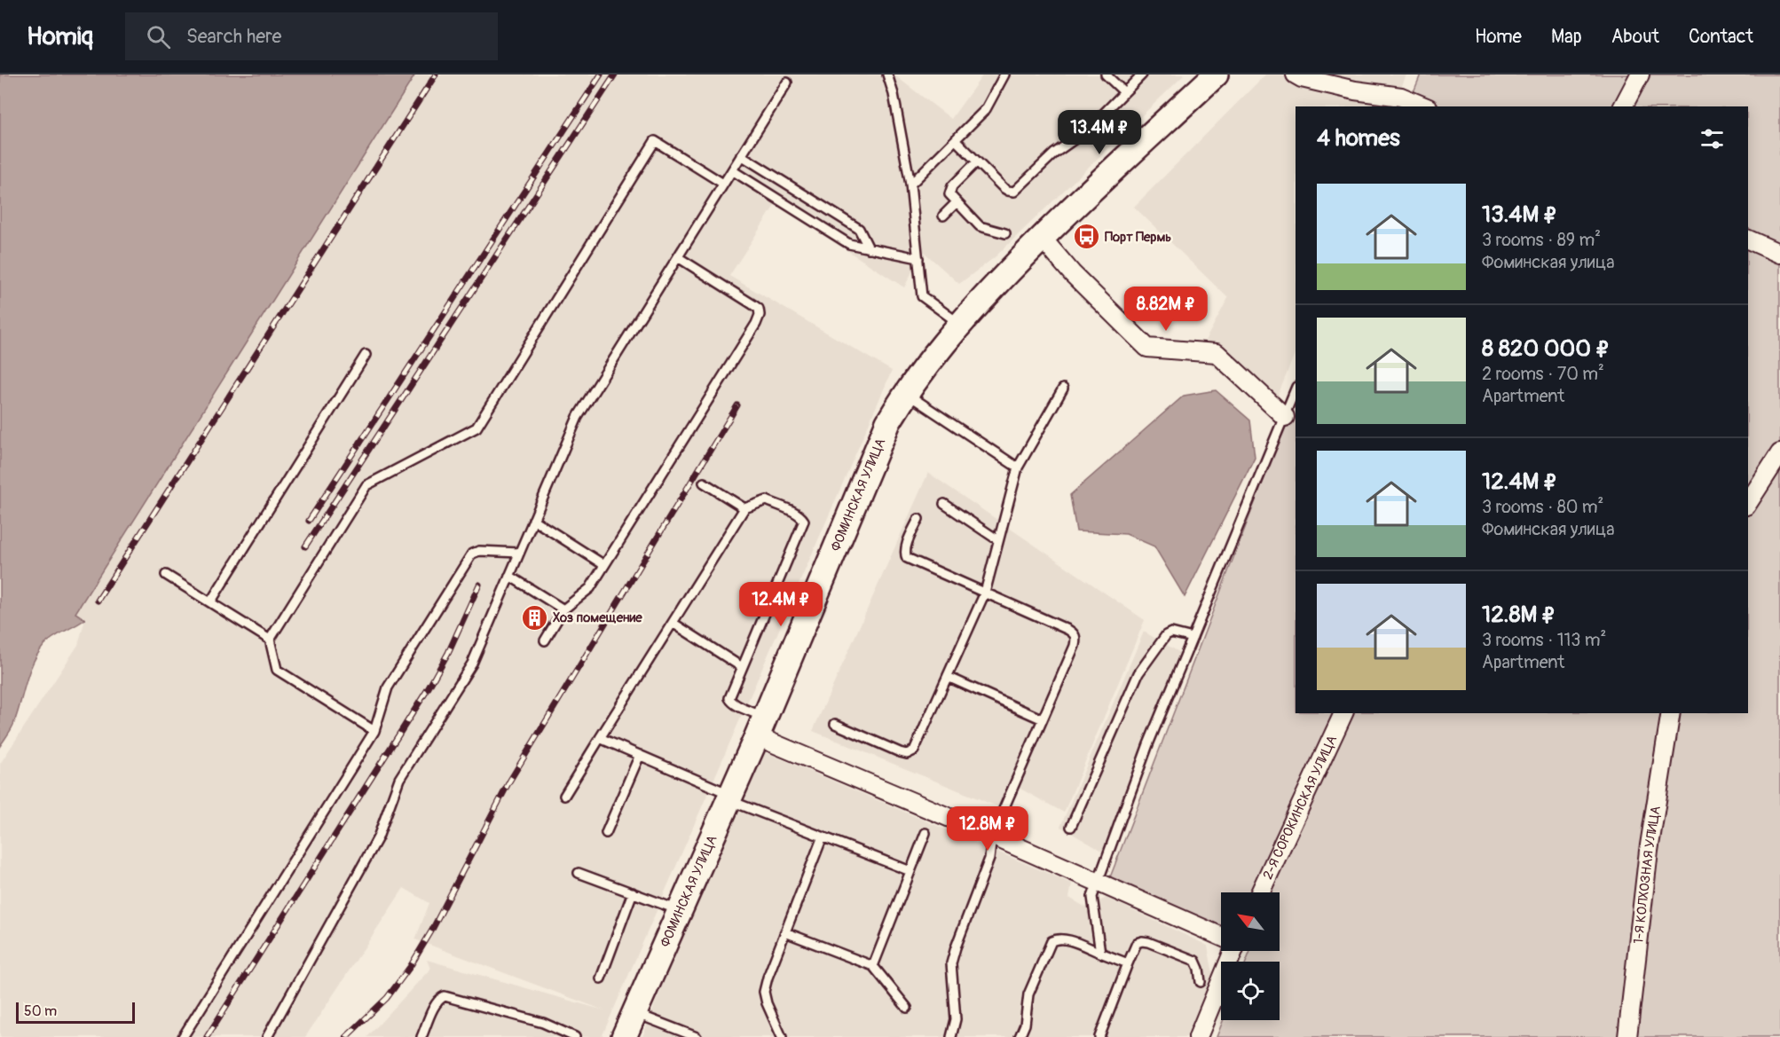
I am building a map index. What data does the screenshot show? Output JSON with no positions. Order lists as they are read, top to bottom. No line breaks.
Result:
{"streets":{"street":["ФОМИНСКАЯ УЛИЦА","2-Я СОРОКИНСКАЯ УЛИЦА","1-Я КОЛХОЗНАЯ УЛИЦА"]},"places":{"bus stop":["Порт Пермь"],"building":["Хоз помещение"]},"scale_bar":"50 m","north":"top left","page":{"header":"Homiq","search":"Search here","nav":["Home","Map","About","Contact"],"heading":"4 homes","price":["13.4M ₽","8.82M ₽","12.4M ₽","12.8M ₽"],"list":[{"name":"13.4M ₽","note":"3 rooms · 89 m² · Фоминская улица"},{"name":"8 820 000 ₽","note":"2 rooms · 70 m² · Apartment"},{"name":"12.4M ₽","note":"3 rooms · 80 m² · Фоминская улица"},{"name":"12.8M ₽","note":"3 rooms · 113 m² · Apartment"}],"scale":"50 m"}}
